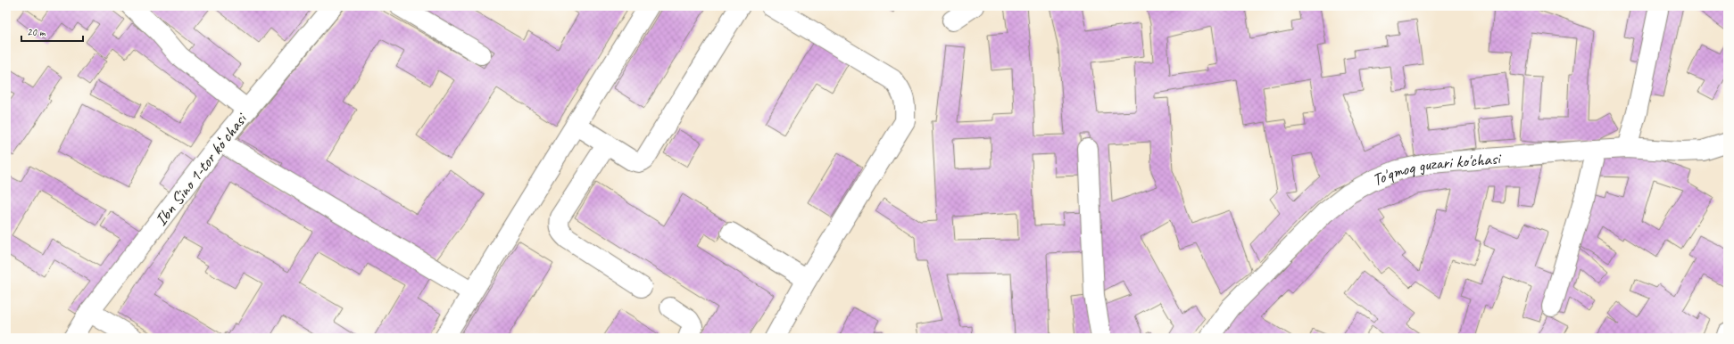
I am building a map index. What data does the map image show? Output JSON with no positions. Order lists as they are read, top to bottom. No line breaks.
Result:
{"streets":{"street":["Ibn Sino 1-tor koʻchasi","To'qmoq guzari ko'chasi"]},"scale_bar":"20 m"}
